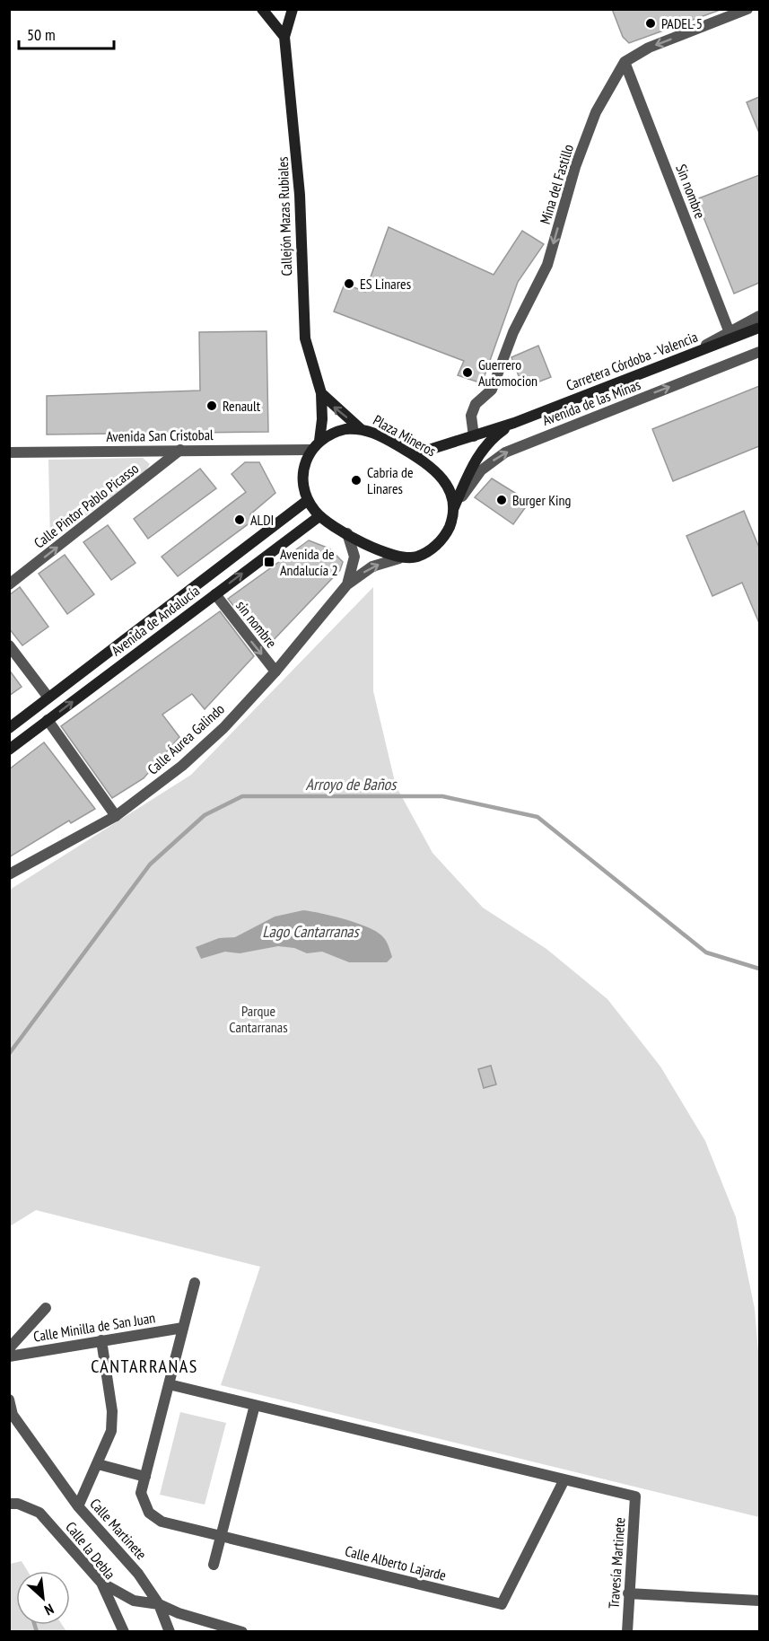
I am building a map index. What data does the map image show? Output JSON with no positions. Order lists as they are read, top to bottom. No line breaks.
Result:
{"streets":{"main road":["Callejón Mazas Rubiales","Carretera Córdoba - Valencia","Plaza Mineros","Avenida de Andalucía"],"street":["Mina del Fastillo","Sin nombre","Avenida de las Minas","Avenida San Cristobal","Calle Pintor Pablo Picasso","sin nombre","Calle Áurea Galindo","Calle Minilla de San Juan","Calle Martinete","Calle la Debla","Calle Alberto Lajarde","Travesía Martinete"]},"crossings":[["Mina del Fastillo","Sin nombre"],["Mina del Fastillo","Carretera Córdoba - Valencia"],["Callejón Mazas Rubiales","Carretera Córdoba - Valencia"],["Callejón Mazas Rubiales","Avenida de las Minas"],["Callejón Mazas Rubiales","Avenida San Cristobal"],["Callejón Mazas Rubiales","Plaza Mineros"],["Callejón Mazas Rubiales","Avenida de Andalucía"],["Carretera Córdoba - Valencia","Avenida de las Minas"],["Carretera Córdoba - Valencia","Avenida San Cristobal"],["Carretera Córdoba - Valencia","Plaza Mineros"],["Carretera Córdoba - Valencia","Avenida de Andalucía"],["Avenida de las Minas","Avenida San Cristobal"],["Avenida de las Minas","Plaza Mineros"],["Avenida de las Minas","Avenida de Andalucía"],["Avenida San Cristobal","Plaza Mineros"],["Avenida San Cristobal","Calle Pintor Pablo Picasso"],["Avenida San Cristobal","Avenida de Andalucía"],["Plaza Mineros","Avenida de Andalucía"],["Avenida de Andalucía","sin nombre"],["sin nombre","Calle Áurea Galindo"],["Calle Alberto Lajarde","Travesía Martinete"]],"one_way":["Mina del Fastillo","Avenida de las Minas","Calle Pintor Pablo Picasso","sin nombre"],"districts":["CANTARRANAS"],"water":["Arroyo de Baños","Lago Cantarranas"],"parks":["Parque Cantarranas"],"places":{"other":["PADEL 5","ES Linares","Guerrero Automocion","Renault","Cabria de Linares","Burger King","ALDI"],"transit":["Avenida de Andalucía 2"]},"scale_bar":"50 m","north":"bottom right"}
